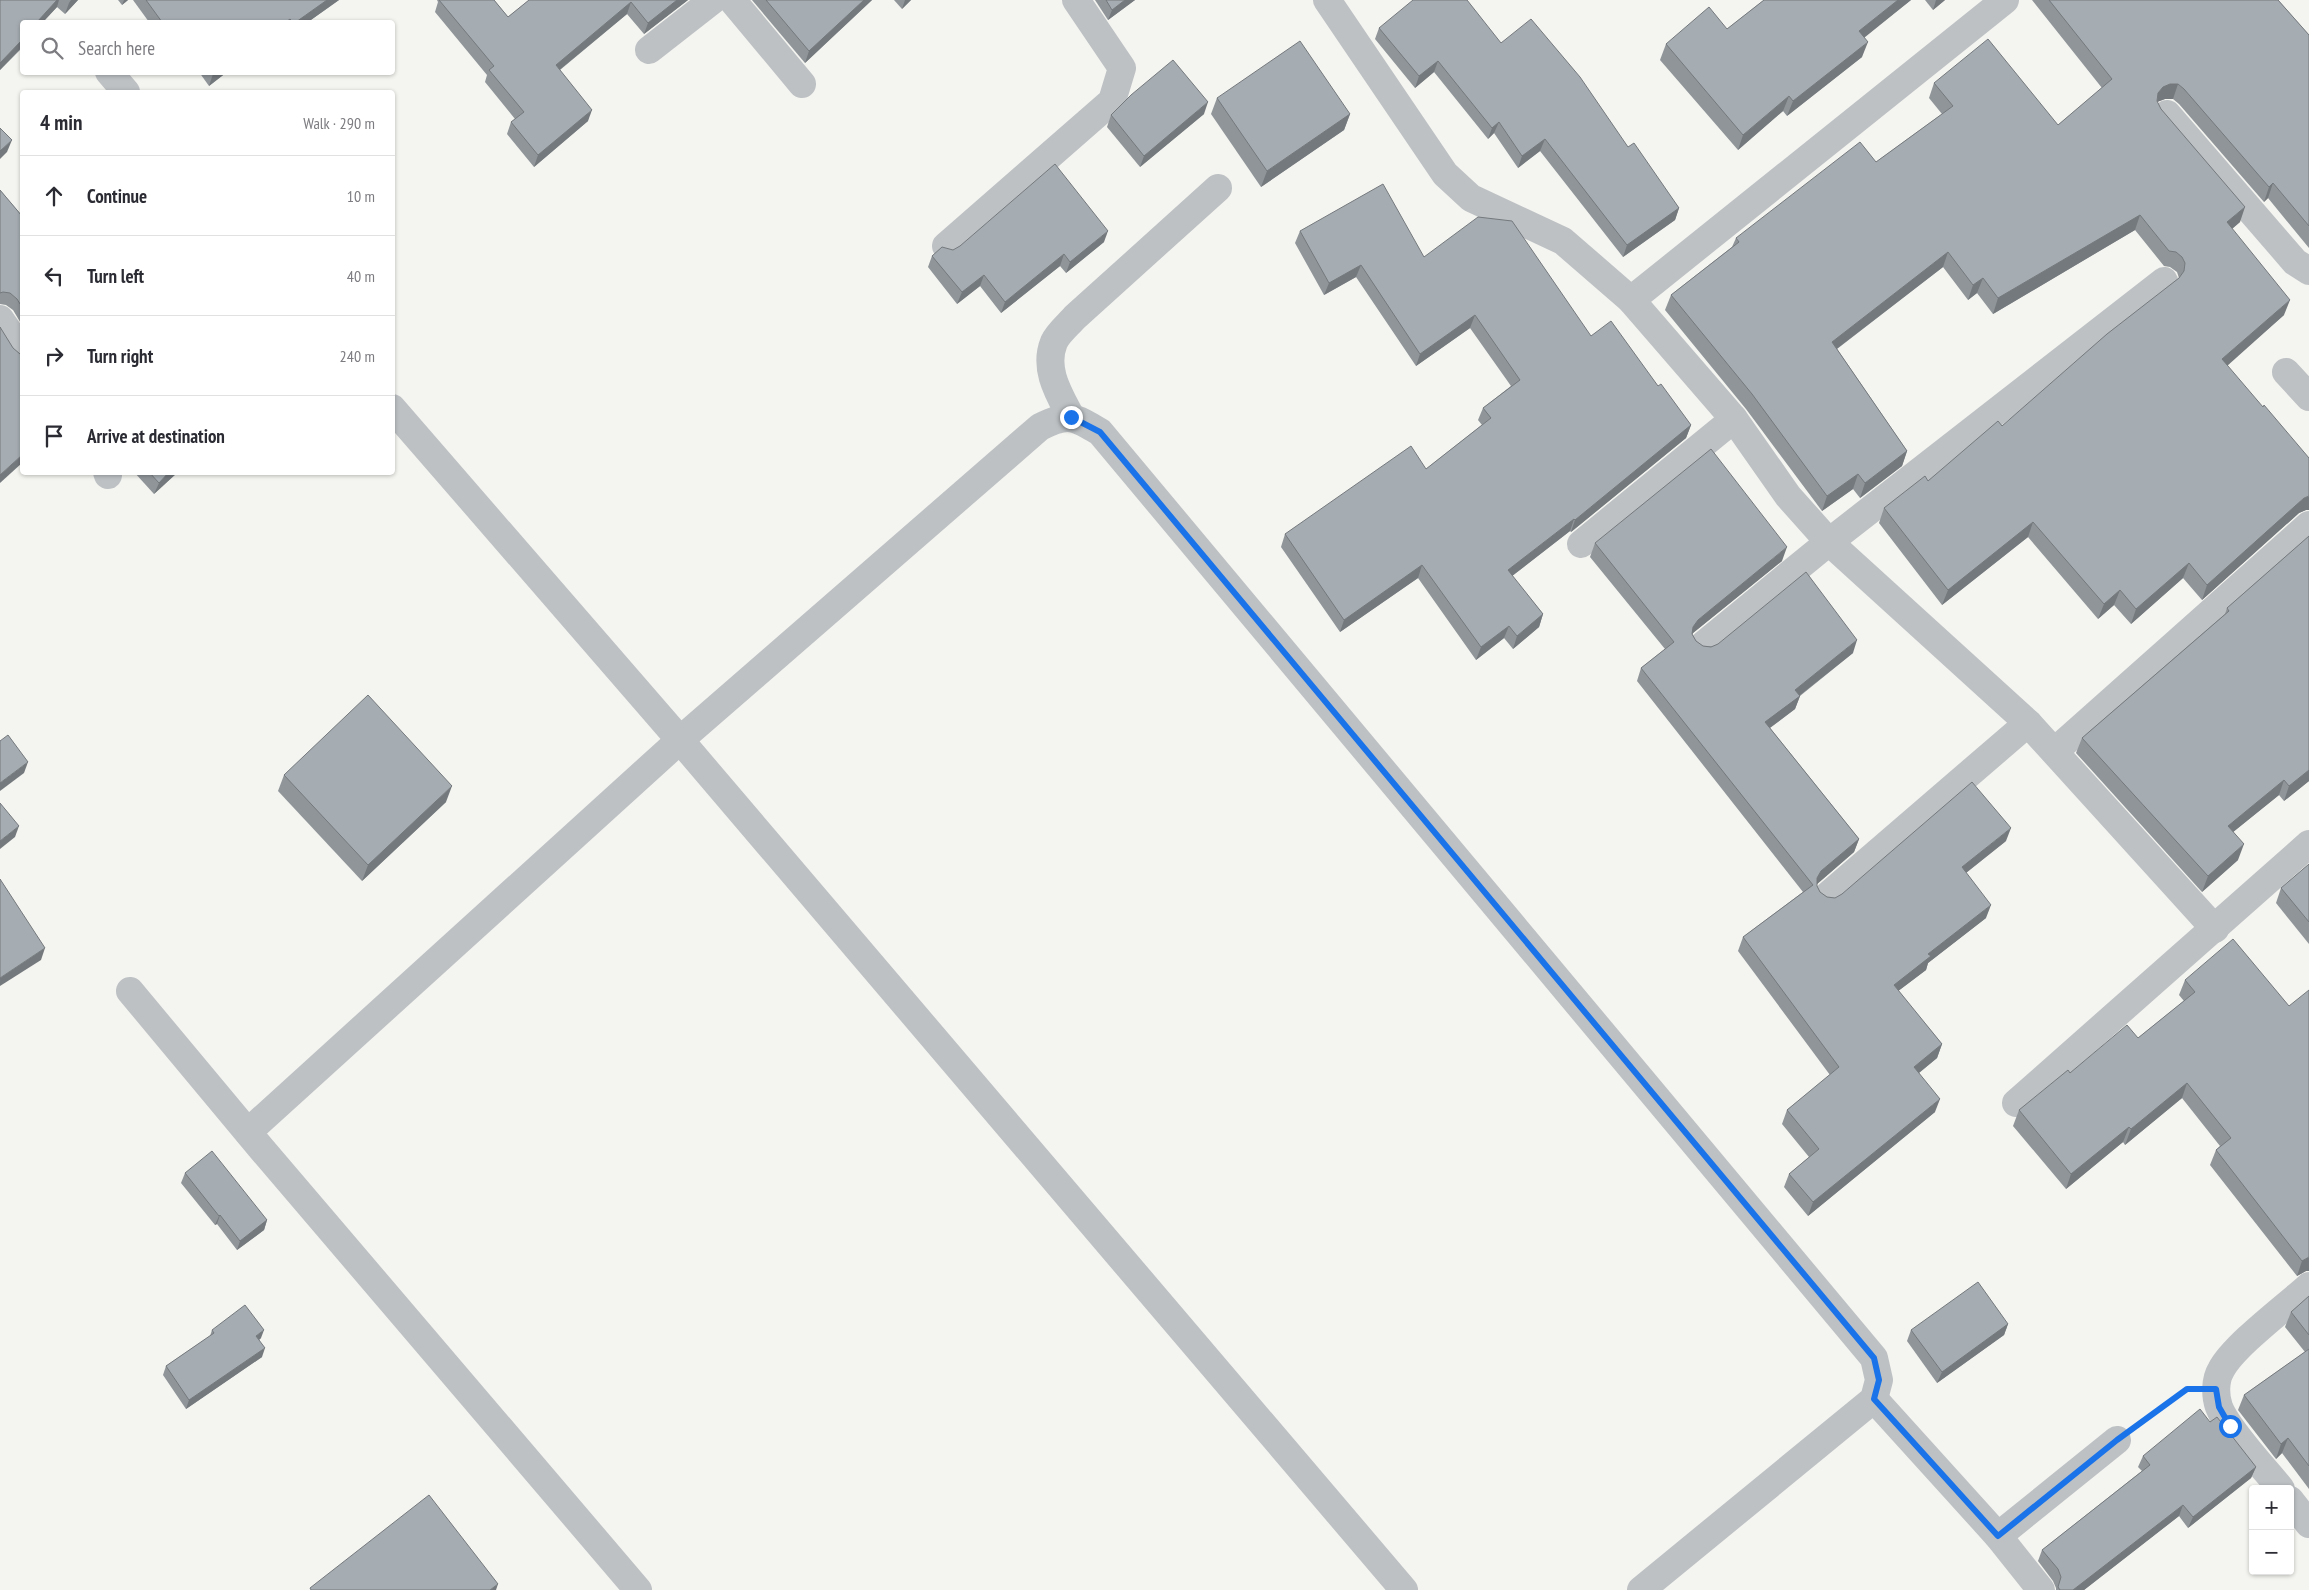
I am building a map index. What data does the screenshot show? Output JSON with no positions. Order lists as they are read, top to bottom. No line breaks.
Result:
{"page":{"search":"Search here","heading":["4 min","Walk · 290 m"],"list":[["Continue","10 m"],["Turn left","40 m"],["Turn right","240 m"],"Arrive at destination"],"map_buttons":["+","−"]}}
